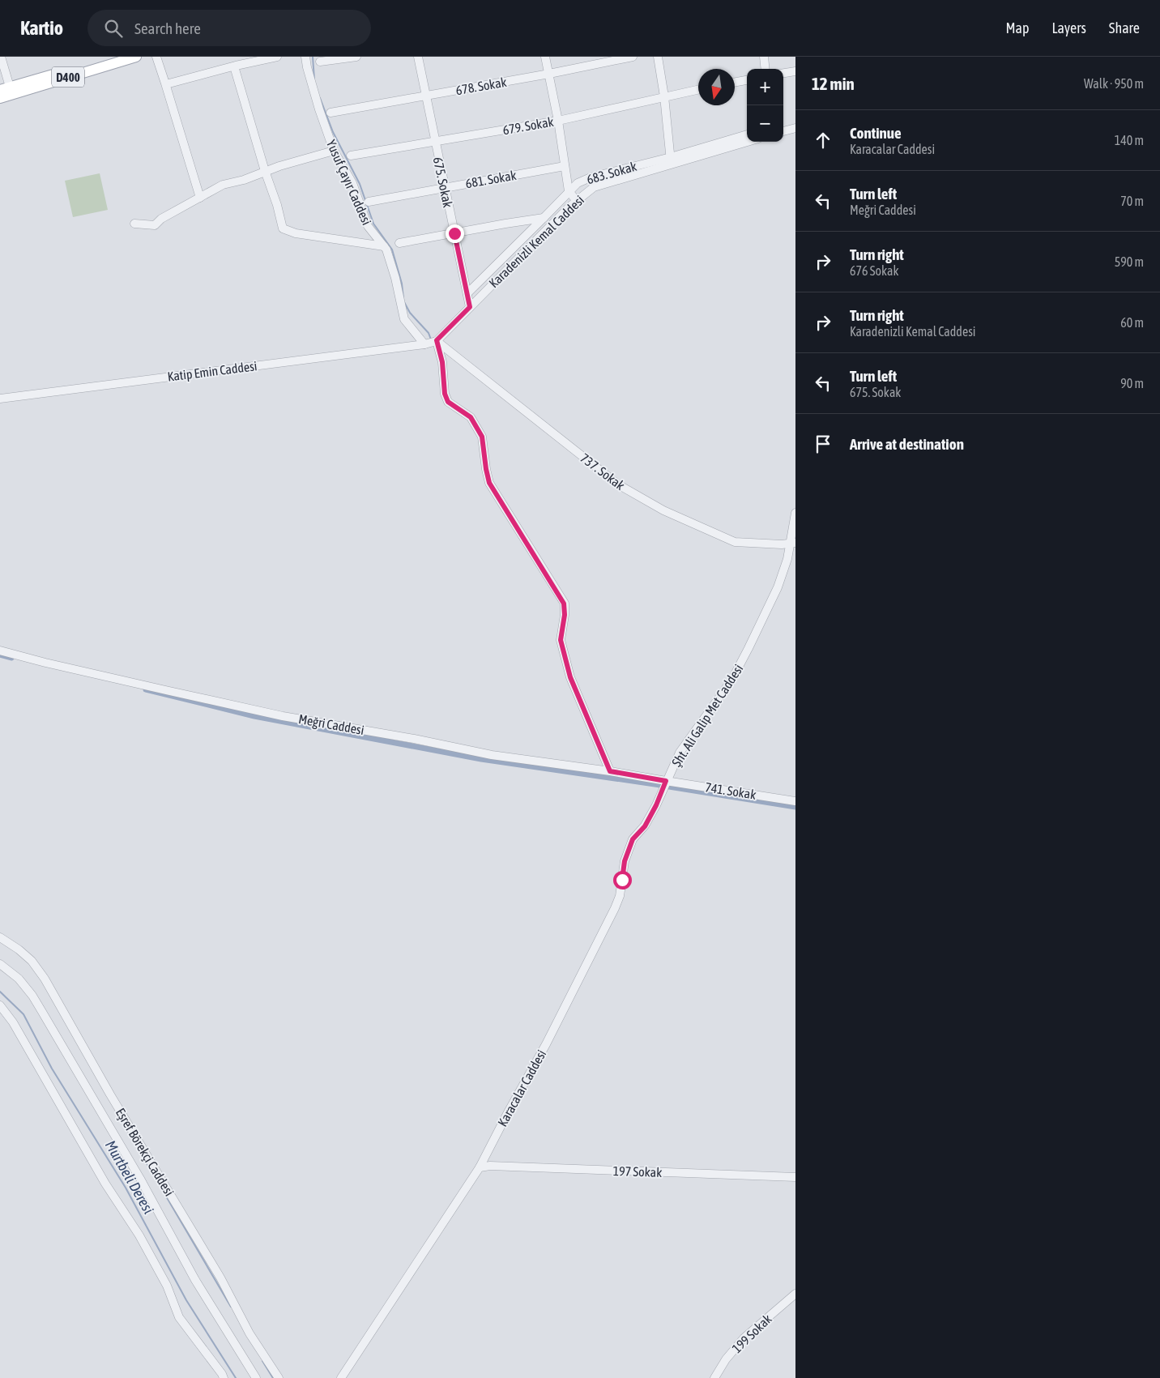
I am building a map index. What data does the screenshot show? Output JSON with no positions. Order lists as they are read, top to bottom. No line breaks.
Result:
{"streets":{"main road":["D400"],"street":["678. Sokak","679. Sokak","683. Sokak","681. Sokak","Yusuf Çayır Caddesi","675. Sokak","Karadenizli Kemal Caddesi","Katip Emin Caddesi","737. Sokak","Şht. Ali Galip Met Caddesi","Meğri Caddesi","741. Sokak","Karacalar Caddesi","Eşref Börekçi Caddesi","197 Sokak","199 Sokak"]},"crossings":[["678. Sokak","675. Sokak"],["679. Sokak","675. Sokak"],["683. Sokak","675. Sokak"],["683. Sokak","Karadenizli Kemal Caddesi"],["681. Sokak","675. Sokak"],["Yusuf Çayır Caddesi","Karadenizli Kemal Caddesi"],["Yusuf Çayır Caddesi","Katip Emin Caddesi"],["Yusuf Çayır Caddesi","737. Sokak"],["675. Sokak","Karadenizli Kemal Caddesi"],["Karadenizli Kemal Caddesi","Katip Emin Caddesi"],["Karadenizli Kemal Caddesi","737. Sokak"],["Katip Emin Caddesi","737. Sokak"],["737. Sokak","Şht. Ali Galip Met Caddesi"],["Şht. Ali Galip Met Caddesi","Meğri Caddesi"],["Şht. Ali Galip Met Caddesi","741. Sokak"],["Şht. Ali Galip Met Caddesi","Karacalar Caddesi"],["Meğri Caddesi","741. Sokak"],["Meğri Caddesi","Karacalar Caddesi"],["741. Sokak","Karacalar Caddesi"],["Karacalar Caddesi","197 Sokak"]],"water":["Murtbeli Deresi"],"north":"bottom","page":{"header":"Kartio","search":"Search here","nav":["Map","Layers","Share"],"heading":["12 min","Walk · 950 m"],"map_buttons":["+","−"],"list":[["Continue","Karacalar Caddesi","140 m"],["Turn left","Meğri Caddesi","70 m"],["Turn right","676 Sokak","590 m"],["Turn right","Karadenizli Kemal Caddesi","60 m"],["Turn left","675. Sokak","90 m"],"Arrive at destination"]}}
